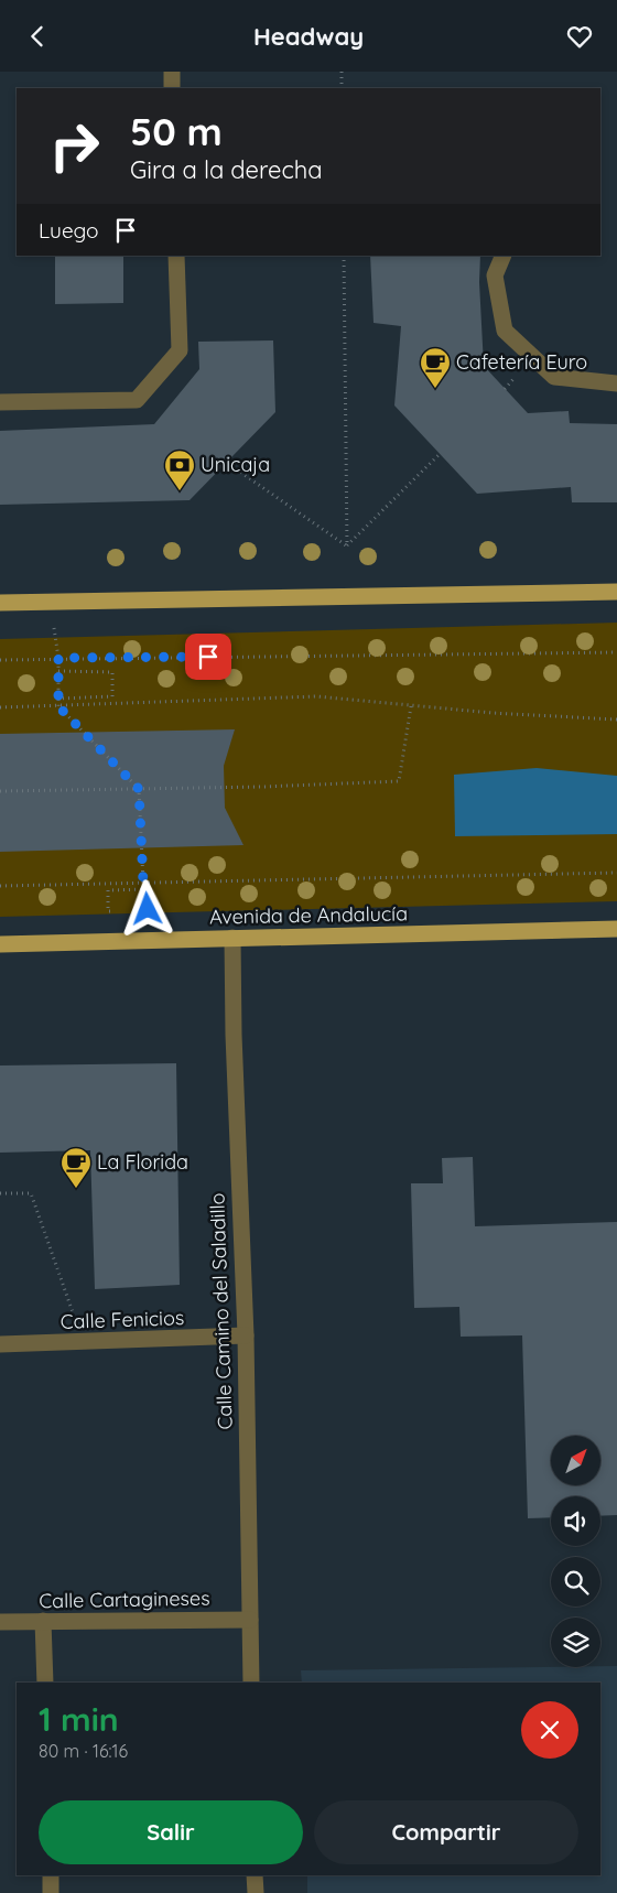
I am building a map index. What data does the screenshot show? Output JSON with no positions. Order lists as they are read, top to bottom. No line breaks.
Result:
{"streets":{"main road":["Avenida de Andalucía"],"street":["Calle Camino del Saladillo","Calle Fenicios","Calle Cartagineses"]},"crossings":[["Avenida de Andalucía","Calle Camino del Saladillo"],["Calle Camino del Saladillo","Calle Fenicios"],["Calle Camino del Saladillo","Calle Cartagineses"]],"places":{"cafe":["Cafetería Euro","La Florida"],"bank":["Unicaja"]},"north":"top right","page":{"header":"Headway","turn":["50 m","Gira a la derecha"],"then":"Luego","heading":["1 min","80 m · 16:16"],"buttons":["Salir","Compartir"]}}
